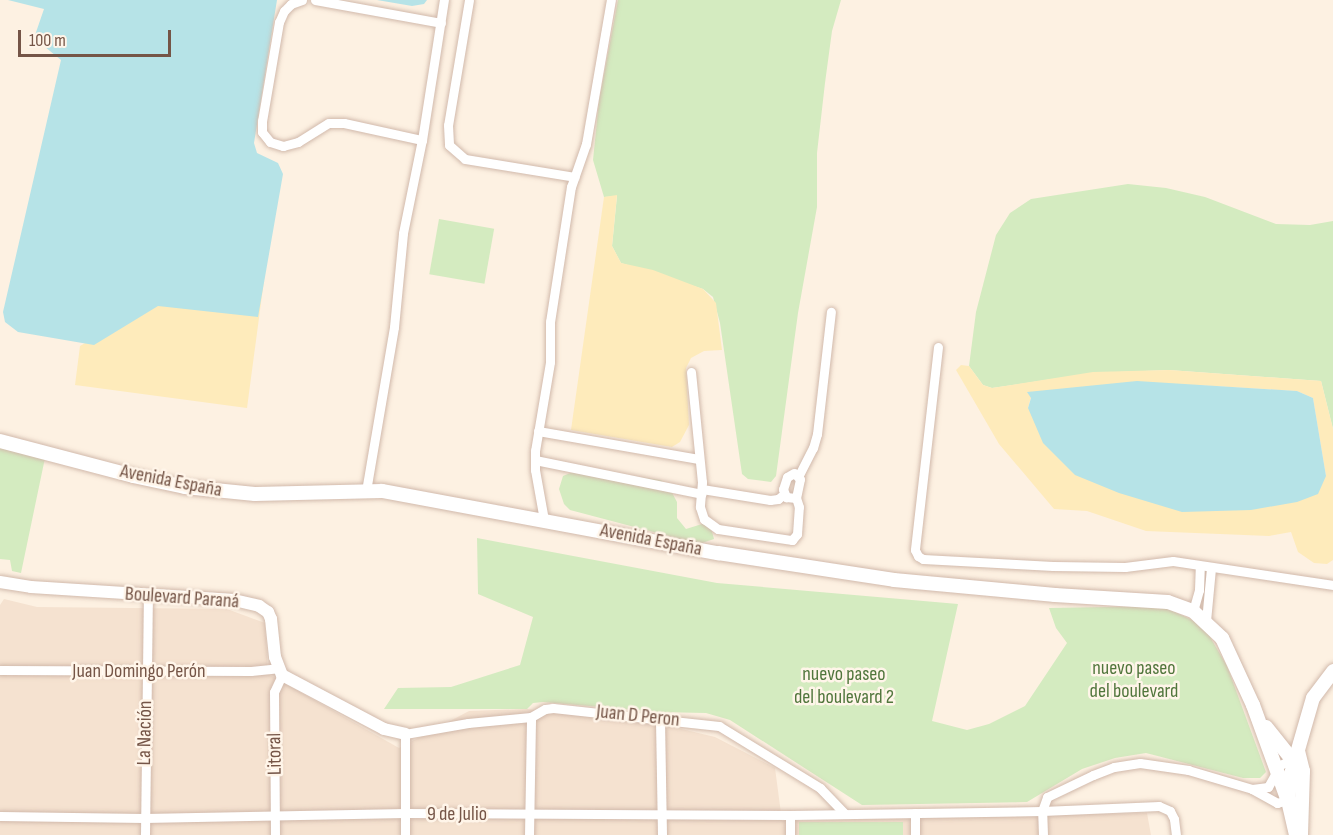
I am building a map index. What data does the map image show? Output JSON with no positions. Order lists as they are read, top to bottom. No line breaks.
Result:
{"streets":{"main road":["Avenida España"],"street":["Boulevard Paraná","Juan Domingo Perón","Juan D Peron","La Nación","Litoral","9 de Julio"]},"crossings":[["Boulevard Paraná","Juan Domingo Perón"],["Boulevard Paraná","La Nación"],["Boulevard Paraná","Litoral"],["Juan Domingo Perón","La Nación"],["Juan Domingo Perón","Litoral"],["Juan D Peron","9 de Julio"],["La Nación","9 de Julio"],["Litoral","9 de Julio"]],"parks":["nuevo paseo del boulevard","nuevo paseo del boulevard 2"],"scale_bar":"100 m"}
